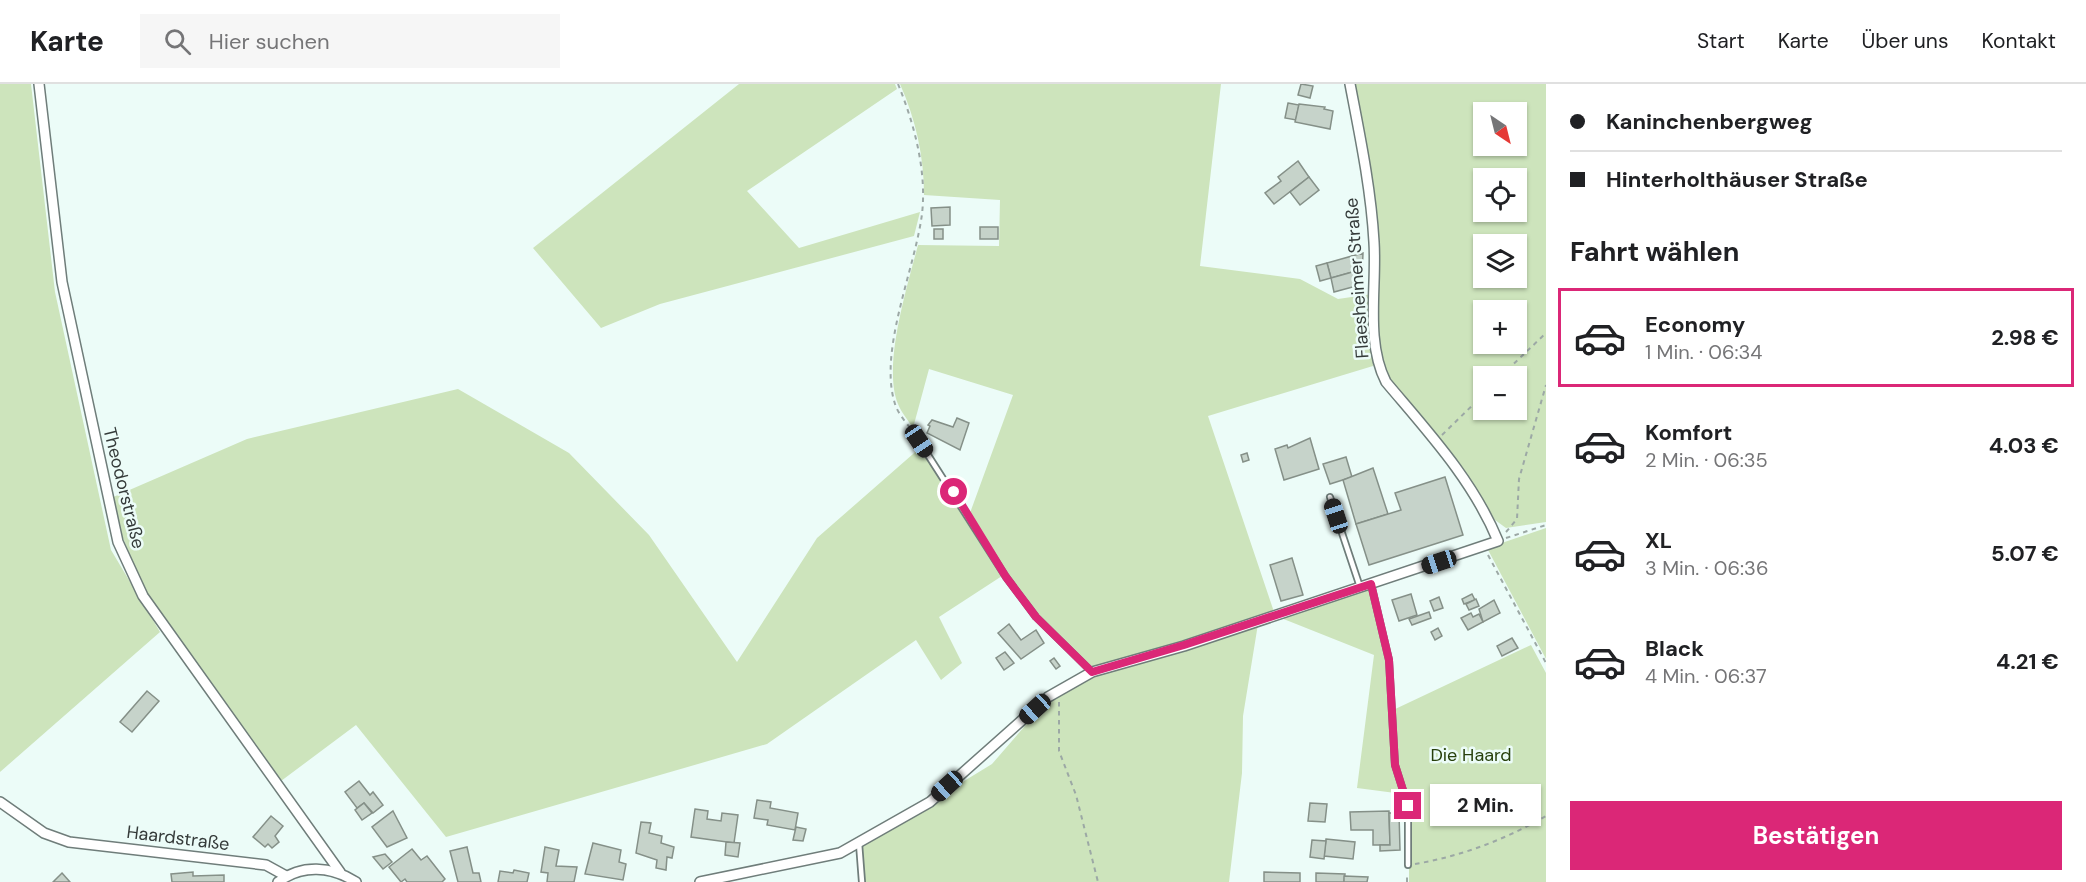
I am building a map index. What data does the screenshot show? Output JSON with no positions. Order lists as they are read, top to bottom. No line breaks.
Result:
{"streets":{"street":["Flaesheimer Straße","Theodorstraße","Haardstraße"]},"crossings":[["Theodorstraße","Haardstraße"]],"parks":["Die Haard"],"north":"bottom right","page":{"header":"Karte","search":"Hier suchen","nav":["Start","Karte","Über uns","Kontakt"],"banner":["Kaninchenbergweg","Hinterholthäuser Straße"],"map_buttons":["+","−"],"heading":"Fahrt wählen","list":[{"name":"Economy","note":"1 Min. · 06:34","value":"2.98 €"},{"name":"Komfort","note":"2 Min. · 06:35","value":"4.03 €"},{"name":"XL","note":"3 Min. · 06:36","value":"5.07 €"},{"name":"Black","note":"4 Min. · 06:37","value":"4.21 €"}],"bubble":"2 Min.","buttons":"Bestätigen"}}
